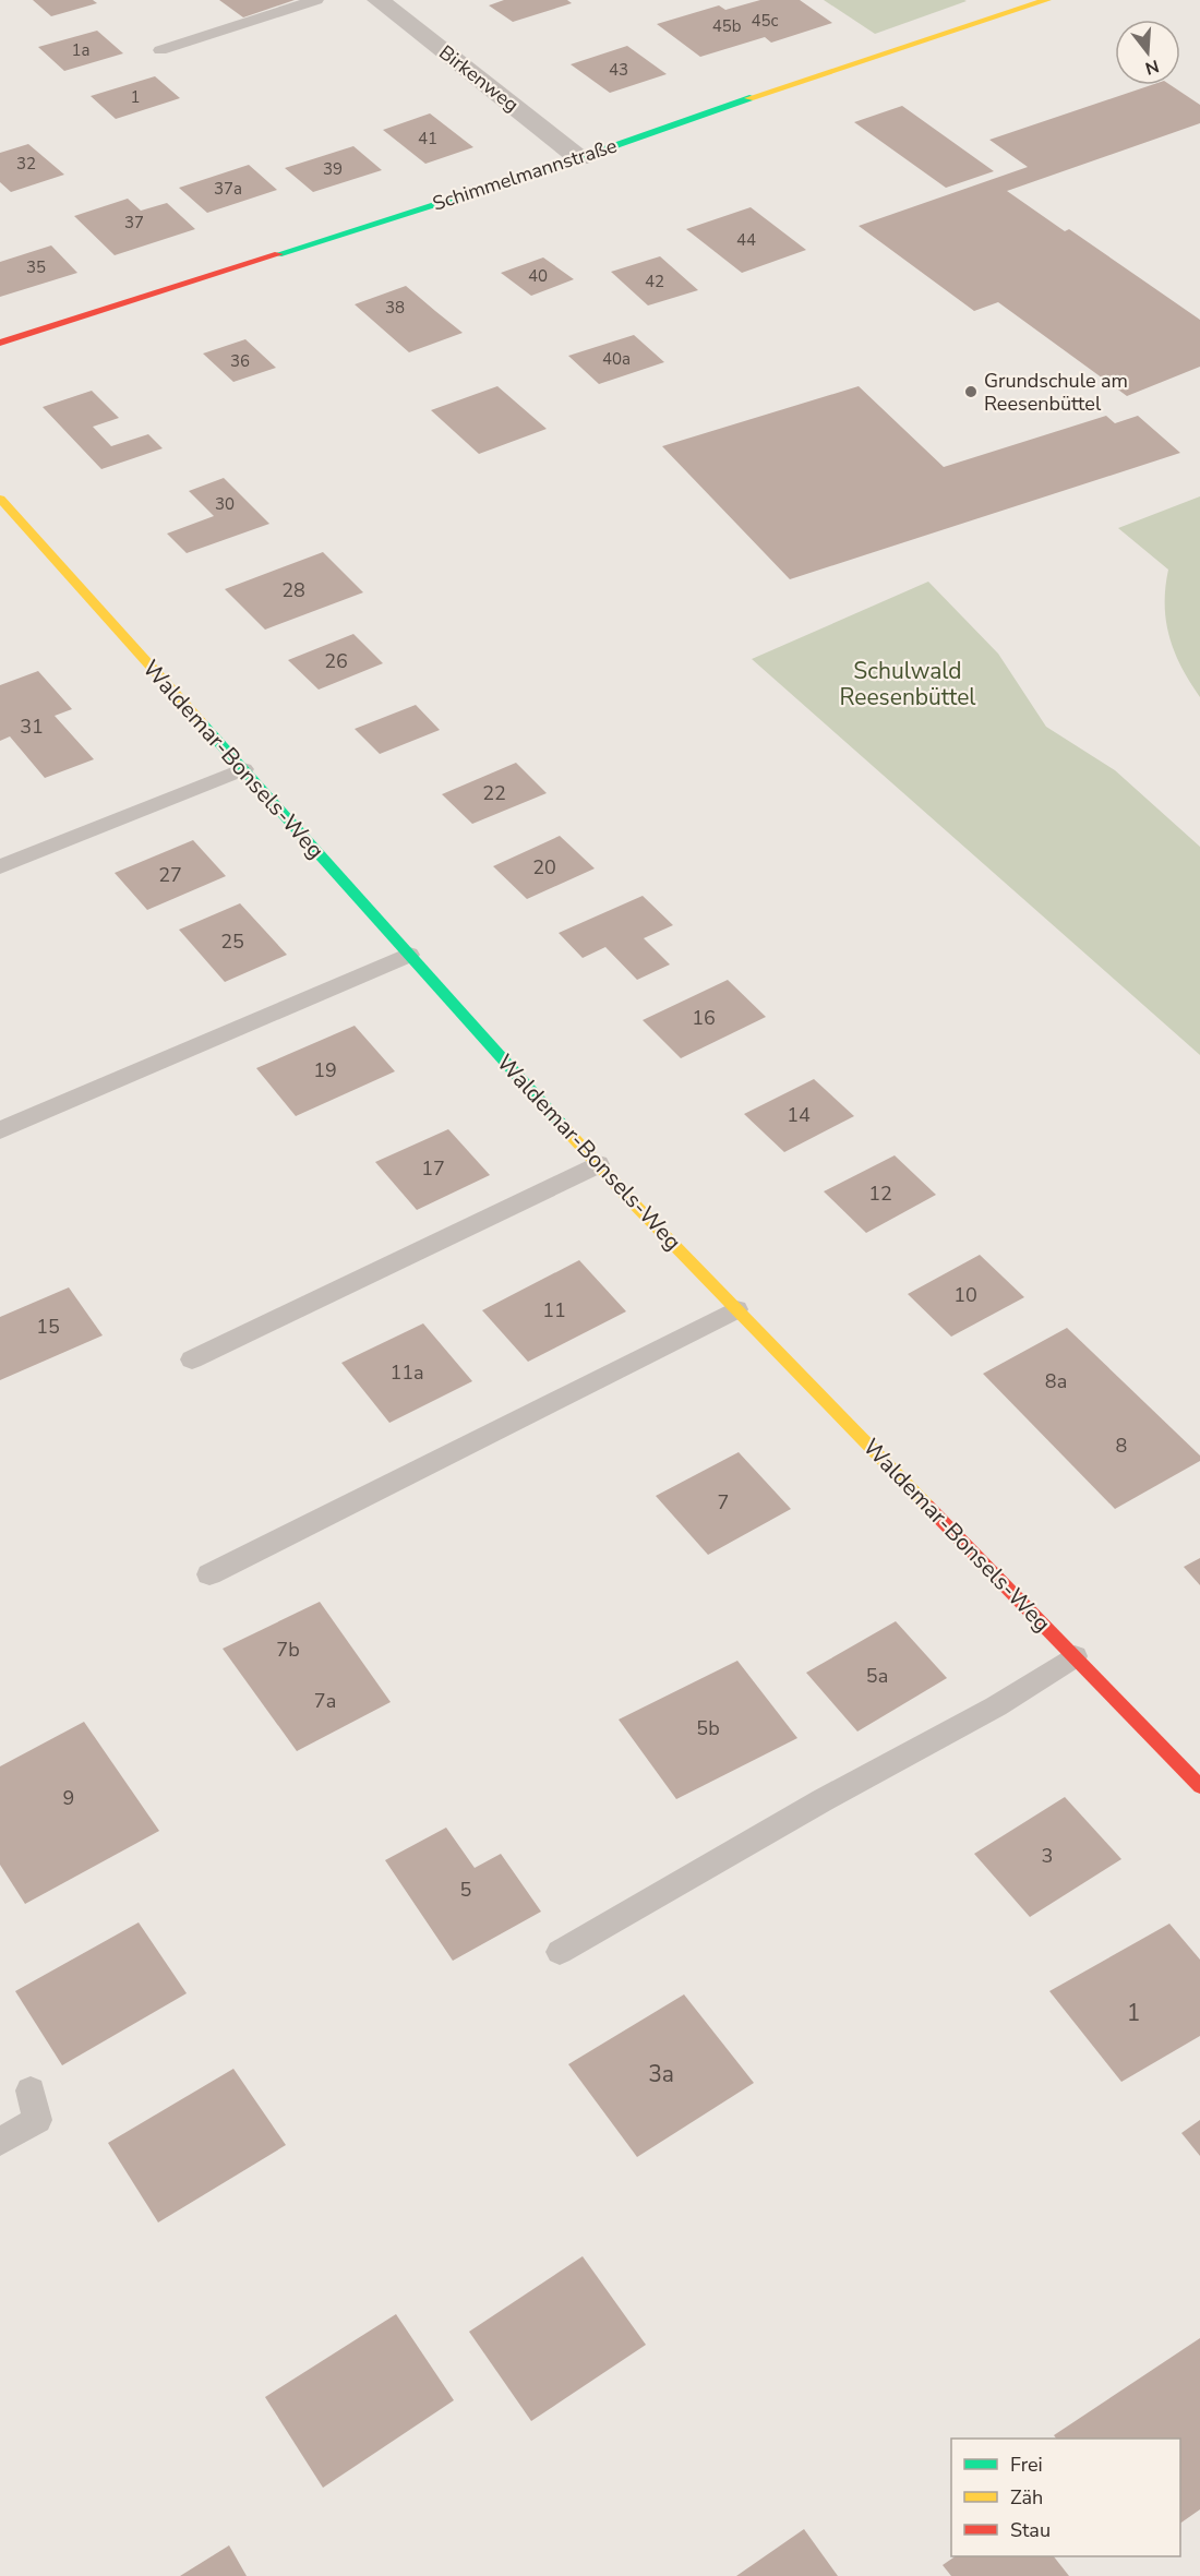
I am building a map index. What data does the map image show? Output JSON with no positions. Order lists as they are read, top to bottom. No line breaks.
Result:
{"streets":{"street":["Birkenweg","Schimmelmannstraße","Waldemar-Bonsels-Weg"]},"crossings":[["Birkenweg","Schimmelmannstraße"]],"parks":["Schulwald Reesenbüttel"],"places":["Grundschule am Reesenbüttel"],"house_numbers":["45c","45b","1a","43","1","41","32","39","37a","37","44","35","40","42","38","40a","36","30","28","26","31","22","20","27","25","16","19","14","17","12","10","11","15","11a","8a","8","7","7b","5a","7a","5b","9","3","5","1","3a"],"legend":["Frei","Zäh","Stau"],"north":"bottom"}
